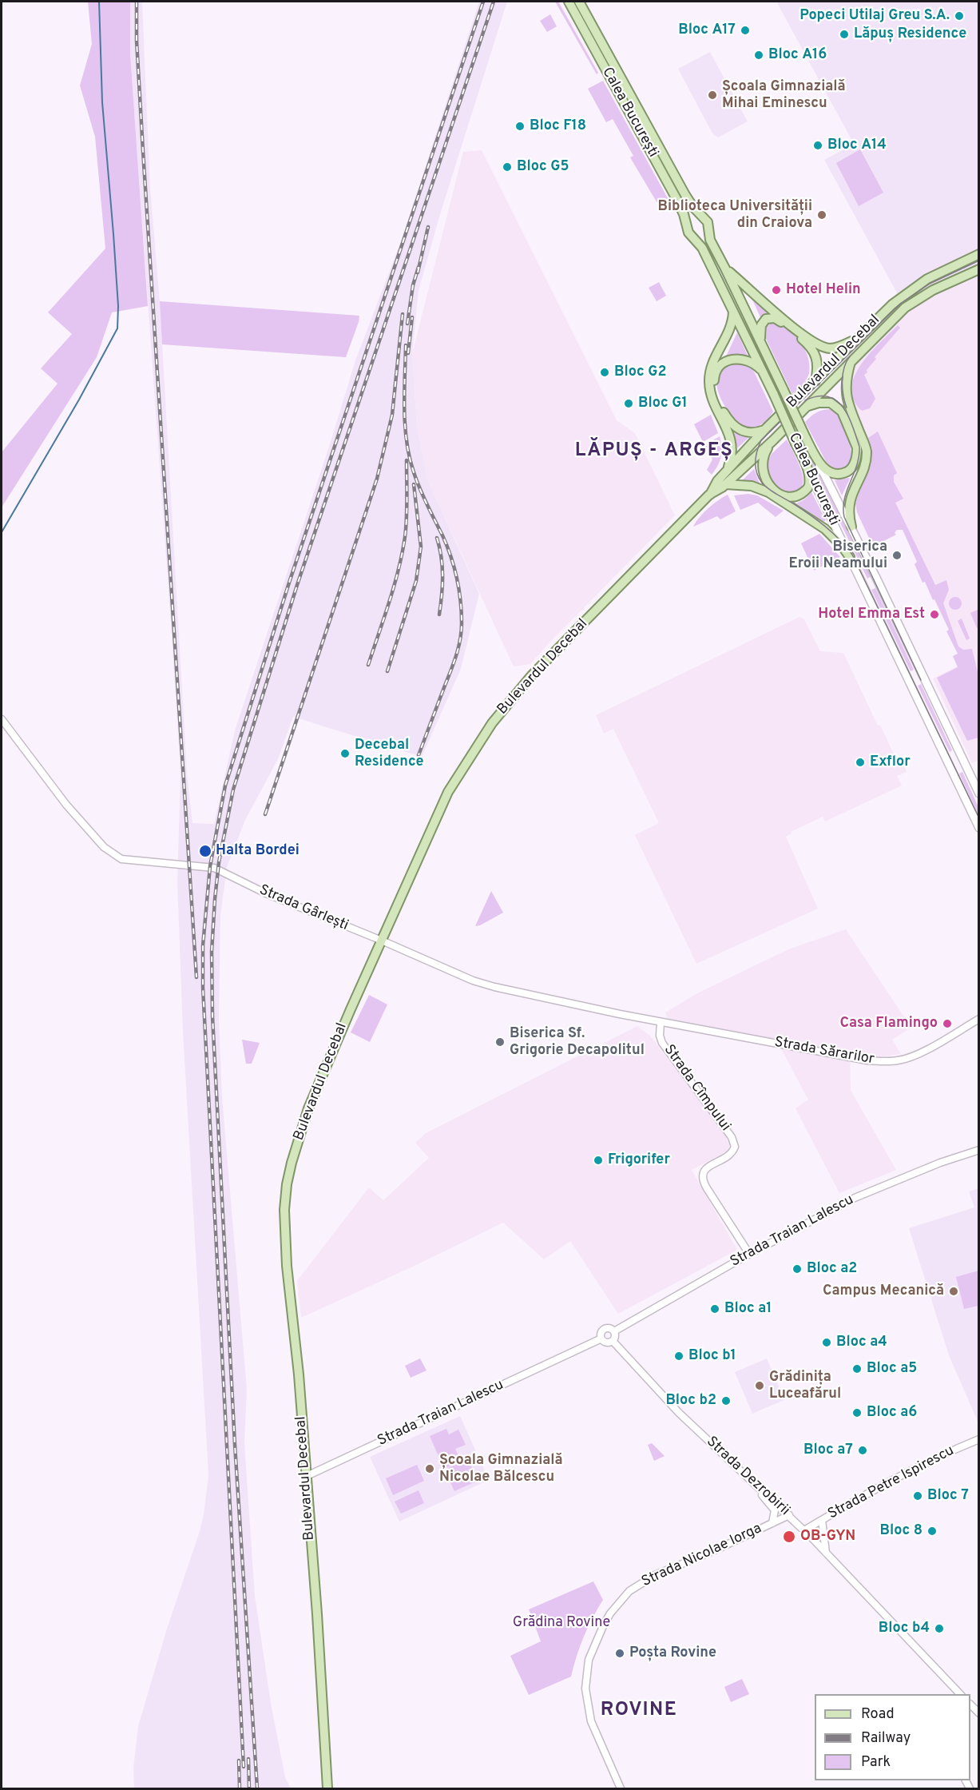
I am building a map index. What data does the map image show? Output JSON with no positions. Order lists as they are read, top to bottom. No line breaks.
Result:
{"streets":{"main road":["Calea București","Bulevardul Decebal"],"street":["Strada Gârlești","Strada Sărarilor","Strada Cîmpului","Strada Traian Lalescu","Strada Dezrobirii","Strada Petre Ispirescu","Strada Nicolae Iorga"]},"crossings":[["Bulevardul Decebal","Strada Gârlești"],["Bulevardul Decebal","Strada Traian Lalescu"],["Strada Gârlești","Strada Sărarilor"],["Strada Gârlești","Strada Cîmpului"],["Strada Sărarilor","Strada Cîmpului"],["Strada Cîmpului","Strada Traian Lalescu"],["Strada Traian Lalescu","Strada Dezrobirii"],["Strada Dezrobirii","Strada Petre Ispirescu"],["Strada Dezrobirii","Strada Nicolae Iorga"]],"districts":["LĂPUȘ - ARGEȘ","ROVINE"],"parks":["Grădina Rovine"],"places":["Popeci Utilaj Greu S.A.","Bloc A17","Lăpuș Residence","Bloc A16","Școala Gimnazială Mihai Eminescu","Bloc F18","Bloc A14","Bloc G5","Biblioteca Universității din Craiova","Hotel Helin","Bloc G2","Bloc G1","Biserica Eroii Neamului","Hotel Emma Est","Decebal Residence","Exflor","Halta Bordei","Casa Flamingo","Biserica Sf. Grigorie Decapolitul","Frigorifer","Bloc a2","Campus Mecanică","Bloc a1","Bloc a4","Bloc b1","Bloc a5","Grădinița Luceafărul","Bloc b2","Bloc a6","Bloc a7","Școala Gimnazială Nicolae Bălcescu","Bloc 7","Bloc 8","OB-GYN","Bloc b4","Poșta Rovine"],"legend":["Road","Railway","Park"]}
